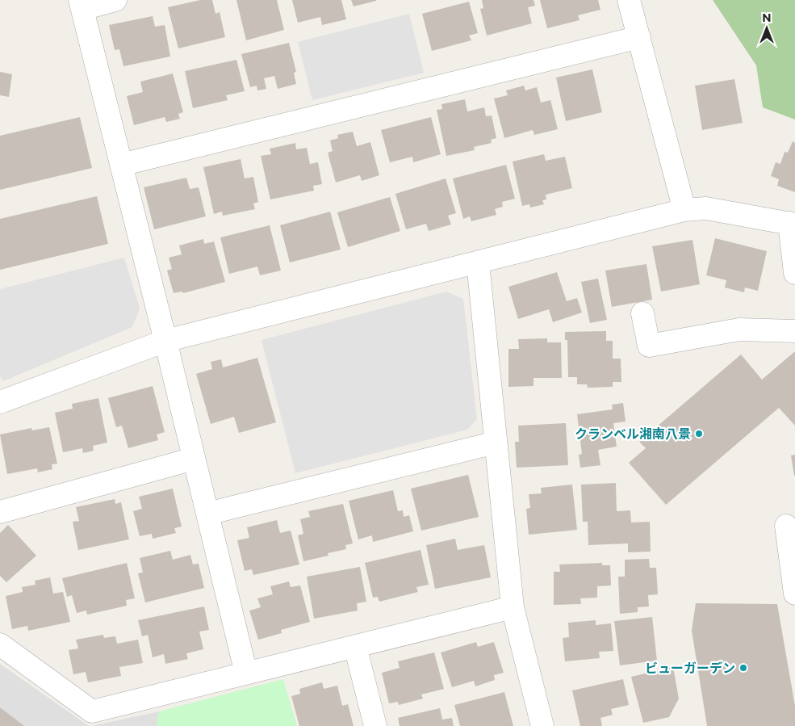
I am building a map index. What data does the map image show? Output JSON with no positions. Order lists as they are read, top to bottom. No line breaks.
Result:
{"places":["クランベル湘南八景","ビューガーデン"],"north":"top"}
